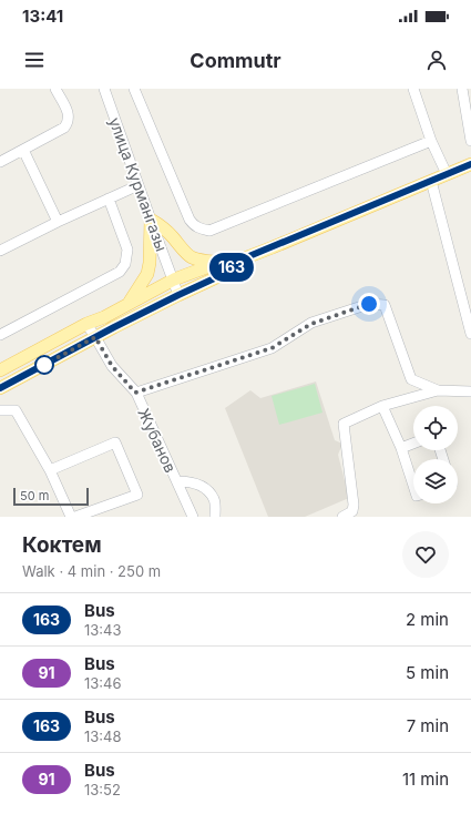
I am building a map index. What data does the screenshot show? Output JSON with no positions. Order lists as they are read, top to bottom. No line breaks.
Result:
{"streets":{"street":["улица Курмангазы","Жубанов"]},"lines":["bus line 163"],"scale_bar":"50 m","page":{"status":"13:41","header":"Commutr","on_map":"163","scale":"50 m","heading":["Коктем","Walk · 4 min · 250 m"],"list":[{"mark":"163","name":"Bus","note":"13:43","value":"2 min"},{"mark":"91","name":"Bus","note":"13:46","value":"5 min"},{"mark":"163","name":"Bus","note":"13:48","value":"7 min"},{"mark":"91","name":"Bus","note":"13:52","value":"11 min"}]}}
